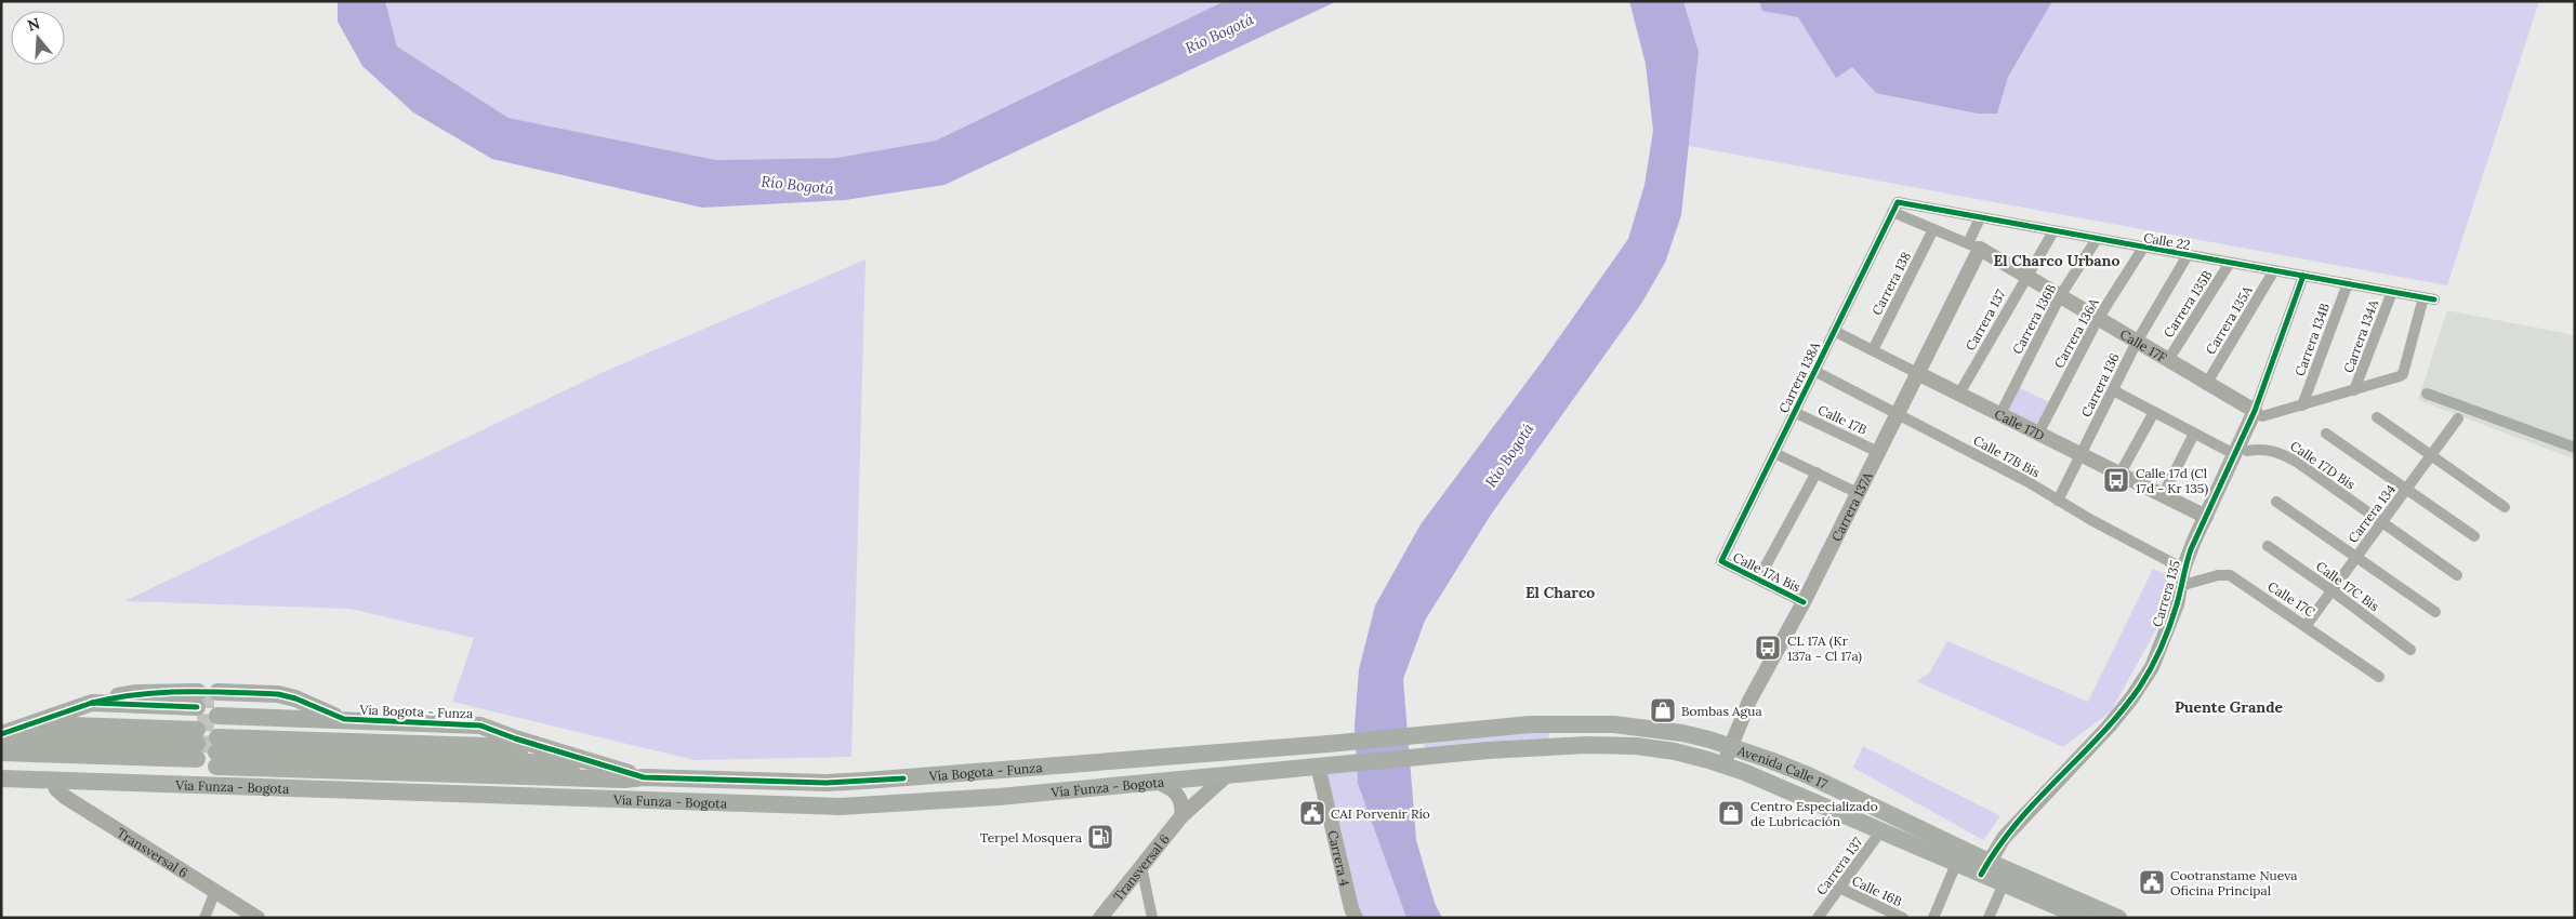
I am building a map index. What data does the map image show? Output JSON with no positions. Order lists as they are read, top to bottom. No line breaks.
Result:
{"streets":{"main road":["Vía Bogota - Funza","Avenida Calle 17","Vía Funza - Bogota"],"street":["Calle 22","Carrera 138","Carrera 135B","Carrera 136B","Carrera 137","Carrera 135A","Carrera 136A","Carrera 134A","Carrera 134B","Calle 17F","Carrera 138A","Carrera 136","Calle 17B","Calle 17D","Calle 17B Bis","Calle 17D Bis","Carrera 137A","Carrera 134","Calle 17A Bis","Calle 17C Bis","Carrera 135","Calle 17C","Transversal 6","Carrera 4","Calle 16B"]},"crossings":[["Calle 22","Carrera 135B"],["Calle 22","Carrera 136B"],["Calle 22","Carrera 137"],["Calle 22","Carrera 135A"],["Calle 22","Carrera 136A"],["Calle 22","Carrera 134A"],["Calle 22","Carrera 134B"],["Calle 22","Calle 17F"],["Calle 22","Carrera 138A"],["Calle 22","Carrera 136"],["Calle 22","Carrera 135"],["Carrera 138","Calle 17F"],["Carrera 138","Calle 17D"],["Carrera 135B","Calle 17F"],["Carrera 136B","Calle 17F"],["Carrera 136B","Calle 17D"],["Carrera 137","Calle 17F"],["Carrera 137","Calle 17D"],["Carrera 137","Avenida Calle 17"],["Carrera 137","Calle 16B"],["Carrera 135A","Calle 17F"],["Carrera 136A","Calle 17F"],["Carrera 136A","Calle 17D"],["Carrera 134A","Calle 17F"],["Carrera 134B","Calle 17F"],["Calle 17F","Carrera 138A"],["Calle 17F","Carrera 136"],["Calle 17F","Carrera 137A"],["Calle 17F","Carrera 135"],["Carrera 138A","Calle 17B"],["Carrera 138A","Calle 17D"],["Carrera 138A","Calle 17B Bis"],["Carrera 138A","Calle 17A Bis"],["Carrera 136","Calle 17D"],["Carrera 136","Calle 17B Bis"],["Calle 17B","Carrera 137A"],["Calle 17D","Carrera 137A"],["Calle 17D","Carrera 135"],["Calle 17B Bis","Carrera 137A"],["Calle 17B Bis","Carrera 135"],["Calle 17D Bis","Carrera 134"],["Calle 17D Bis","Carrera 135"],["Carrera 137A","Calle 17A Bis"],["Carrera 137A","Avenida Calle 17"],["Carrera 134","Calle 17C Bis"],["Carrera 134","Calle 17C"],["Carrera 135","Calle 17C"],["Carrera 135","Avenida Calle 17"],["Vía Bogota - Funza","Avenida Calle 17"],["Avenida Calle 17","Vía Funza - Bogota"],["Vía Funza - Bogota","Transversal 6"],["Vía Funza - Bogota","Carrera 4"]],"districts":["El Charco Urbano","El Charco","Puente Grande"],"water":["Río Bogotá"],"places":{"bus stop":["Calle 17d (Cl 17d - Kr 135)","CL 17A (Kr 137a - Cl 17a)"],"shop":["Bombas Agua","Centro Especializado de Lubricación"],"public building":["CAI Porvenir Río","Cootranstame Nueva Oficina Principal"],"fuel station":["Terpel Mosquera"]},"north":"top"}
